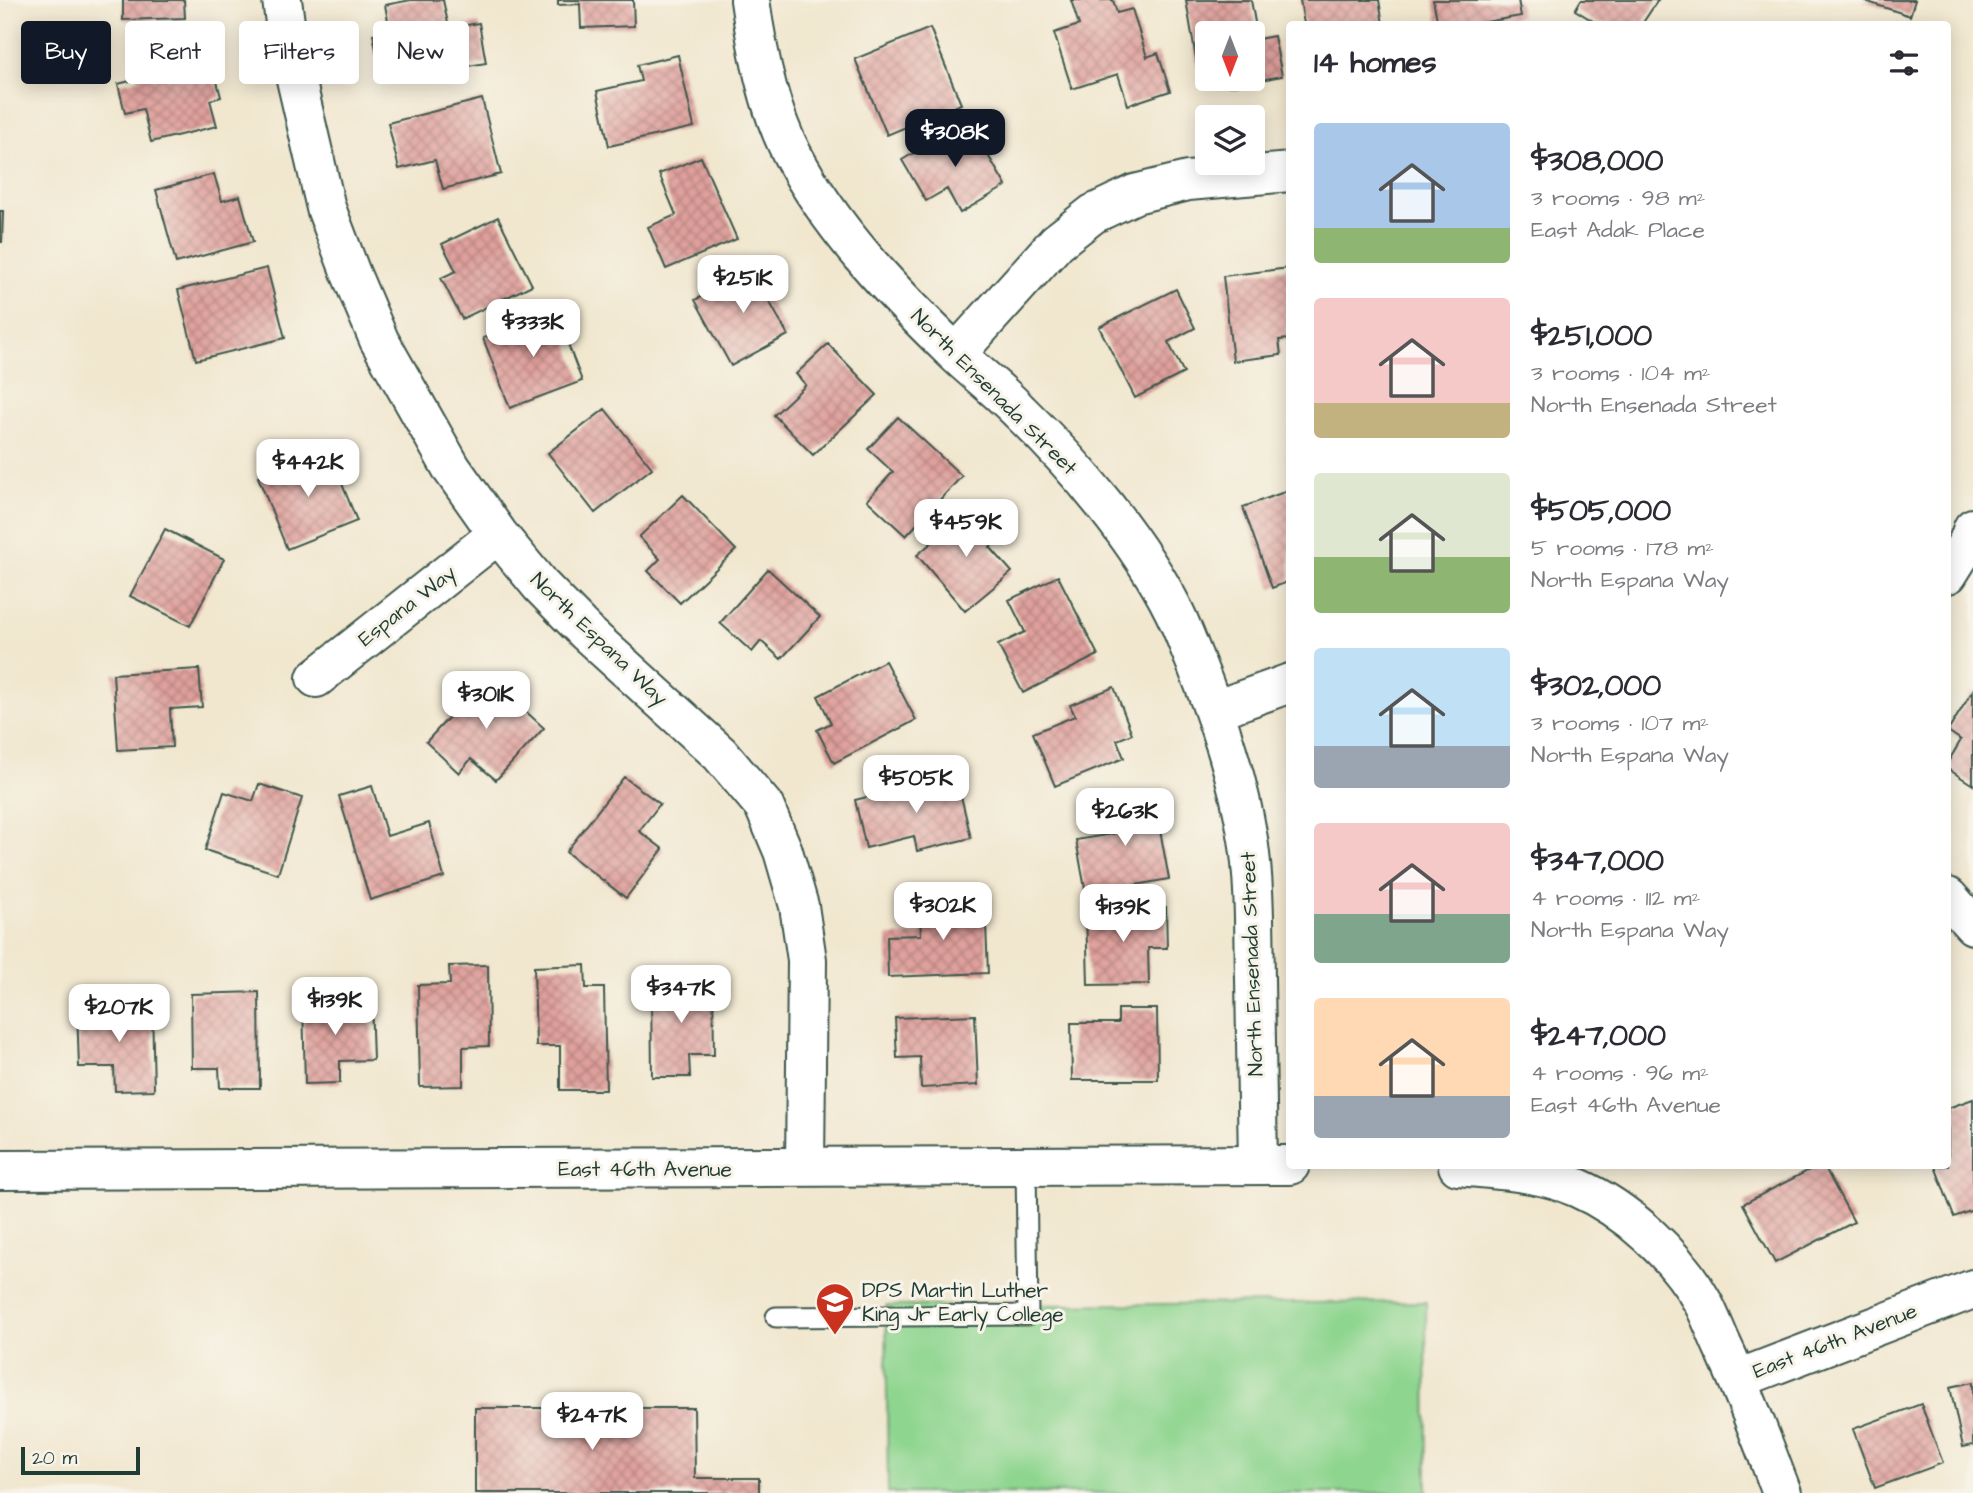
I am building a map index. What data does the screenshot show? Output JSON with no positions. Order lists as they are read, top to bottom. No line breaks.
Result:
{"streets":{"street":["North Ensenada Street","Espana Way","North Espana Way","East 46th Avenue"]},"crossings":[["North Ensenada Street","East 46th Avenue"],["Espana Way","North Espana Way"],["North Espana Way","East 46th Avenue"]],"places":{"school or university":["DPS Martin Luther King Jr Early College"]},"scale_bar":"20 m","north":"bottom","page":{"chip":["Buy","Rent","Filters","New"],"heading":"14 homes","list":[{"name":"$308,000","note":"3 rooms · 98 m² · East Adak Place"},{"name":"$251,000","note":"3 rooms · 104 m² · North Ensenada Street"},{"name":"$505,000","note":"5 rooms · 178 m² · North Espana Way"},{"name":"$302,000","note":"3 rooms · 107 m² · North Espana Way"},{"name":"$347,000","note":"4 rooms · 112 m² · North Espana Way"},{"name":"$247,000","note":"4 rooms · 96 m² · East 46th Avenue"}],"price":["$308K","$251K","$333K","$442K","$459K","$301K","$505K","$263K","$302K","$139K","$347K","$139K","$207K","$247K"],"scale":"20 m"}}
